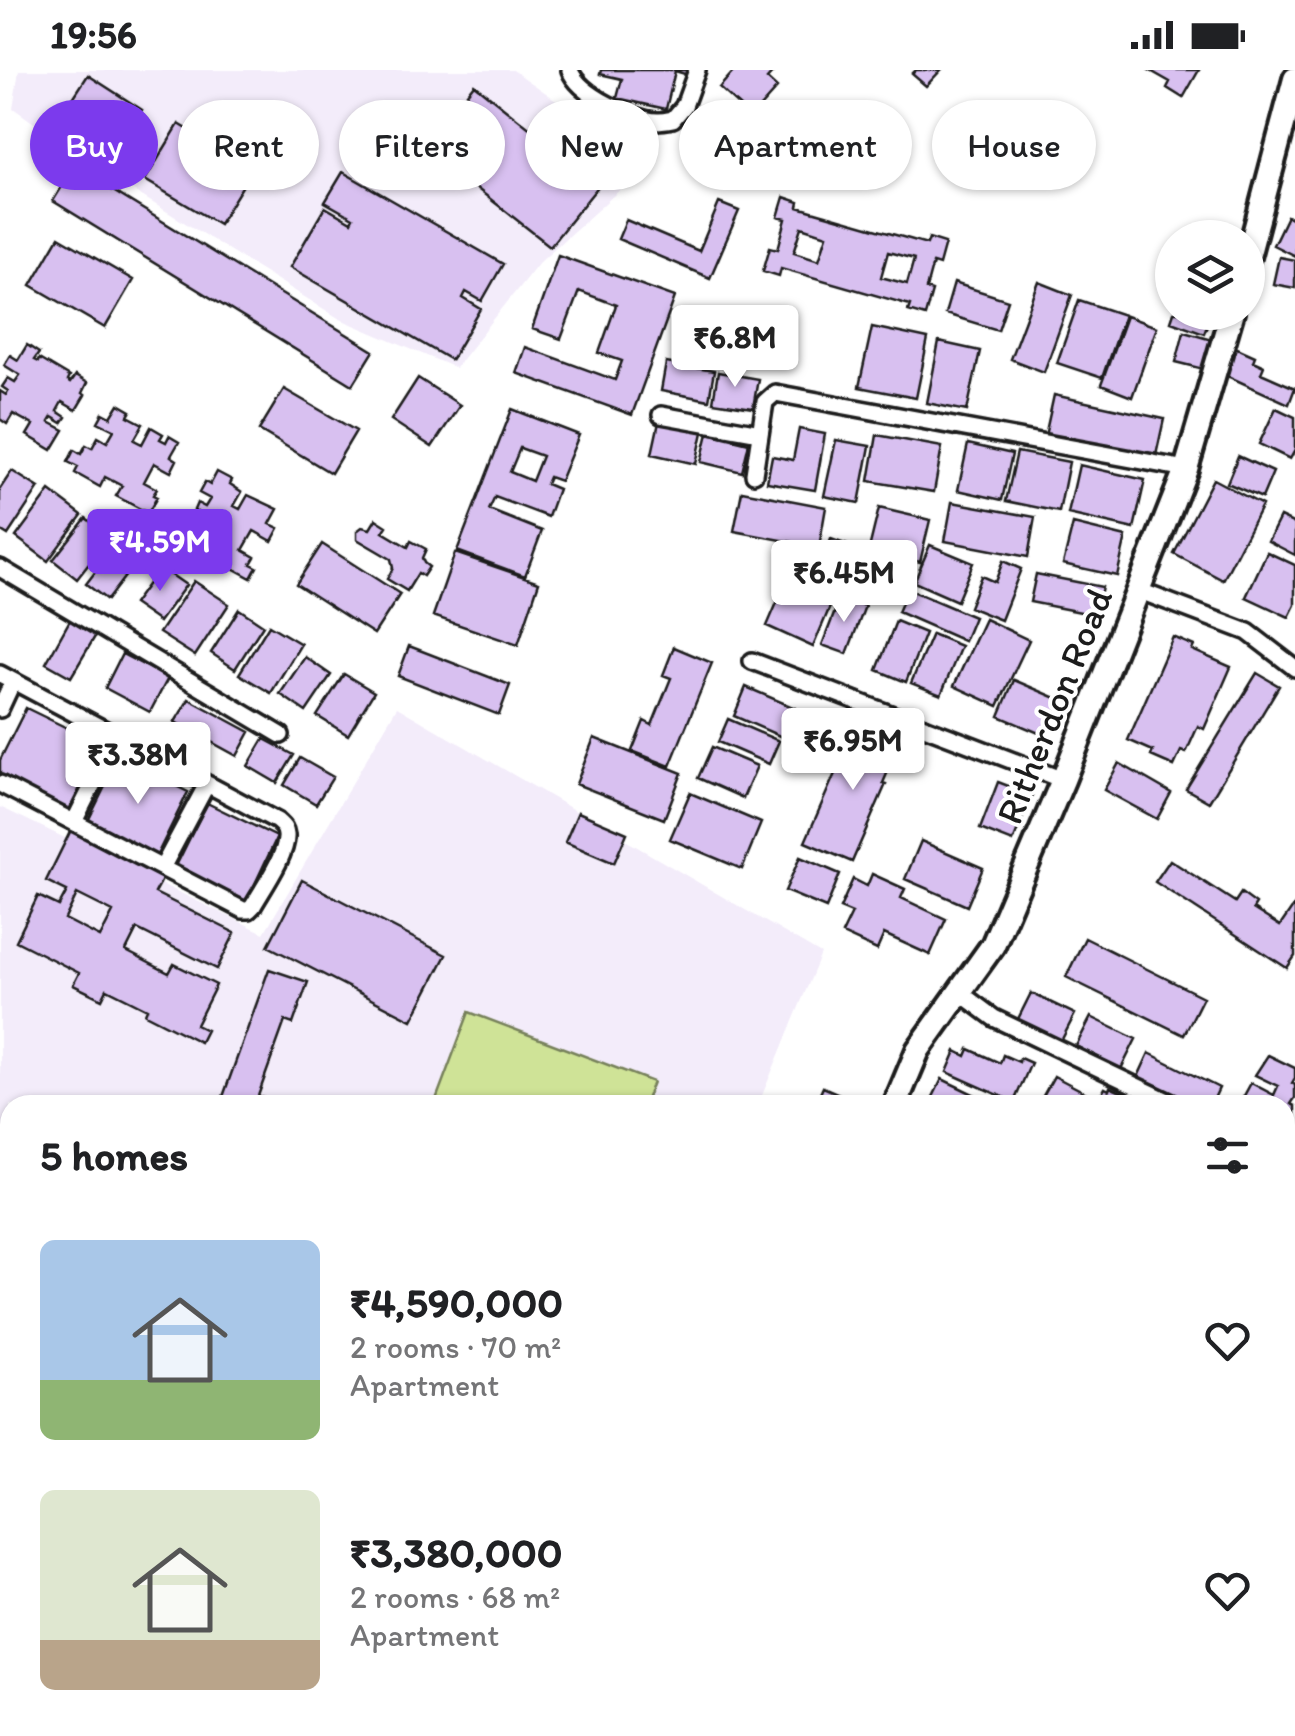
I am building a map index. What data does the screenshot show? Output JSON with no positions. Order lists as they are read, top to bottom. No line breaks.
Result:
{"streets":{"main road":["Ritherdon Road"]},"page":{"status":"19:56","chip":["Buy","Rent","Filters","New","Apartment","House"],"price":["₹6.8M","₹4.59M","₹6.45M","₹6.95M","₹3.38M"],"heading":"5 homes","list":[{"name":"₹4,590,000","note":"2 rooms · 70 m² · Apartment"},{"name":"₹3,380,000","note":"2 rooms · 68 m² · Apartment"}]}}
